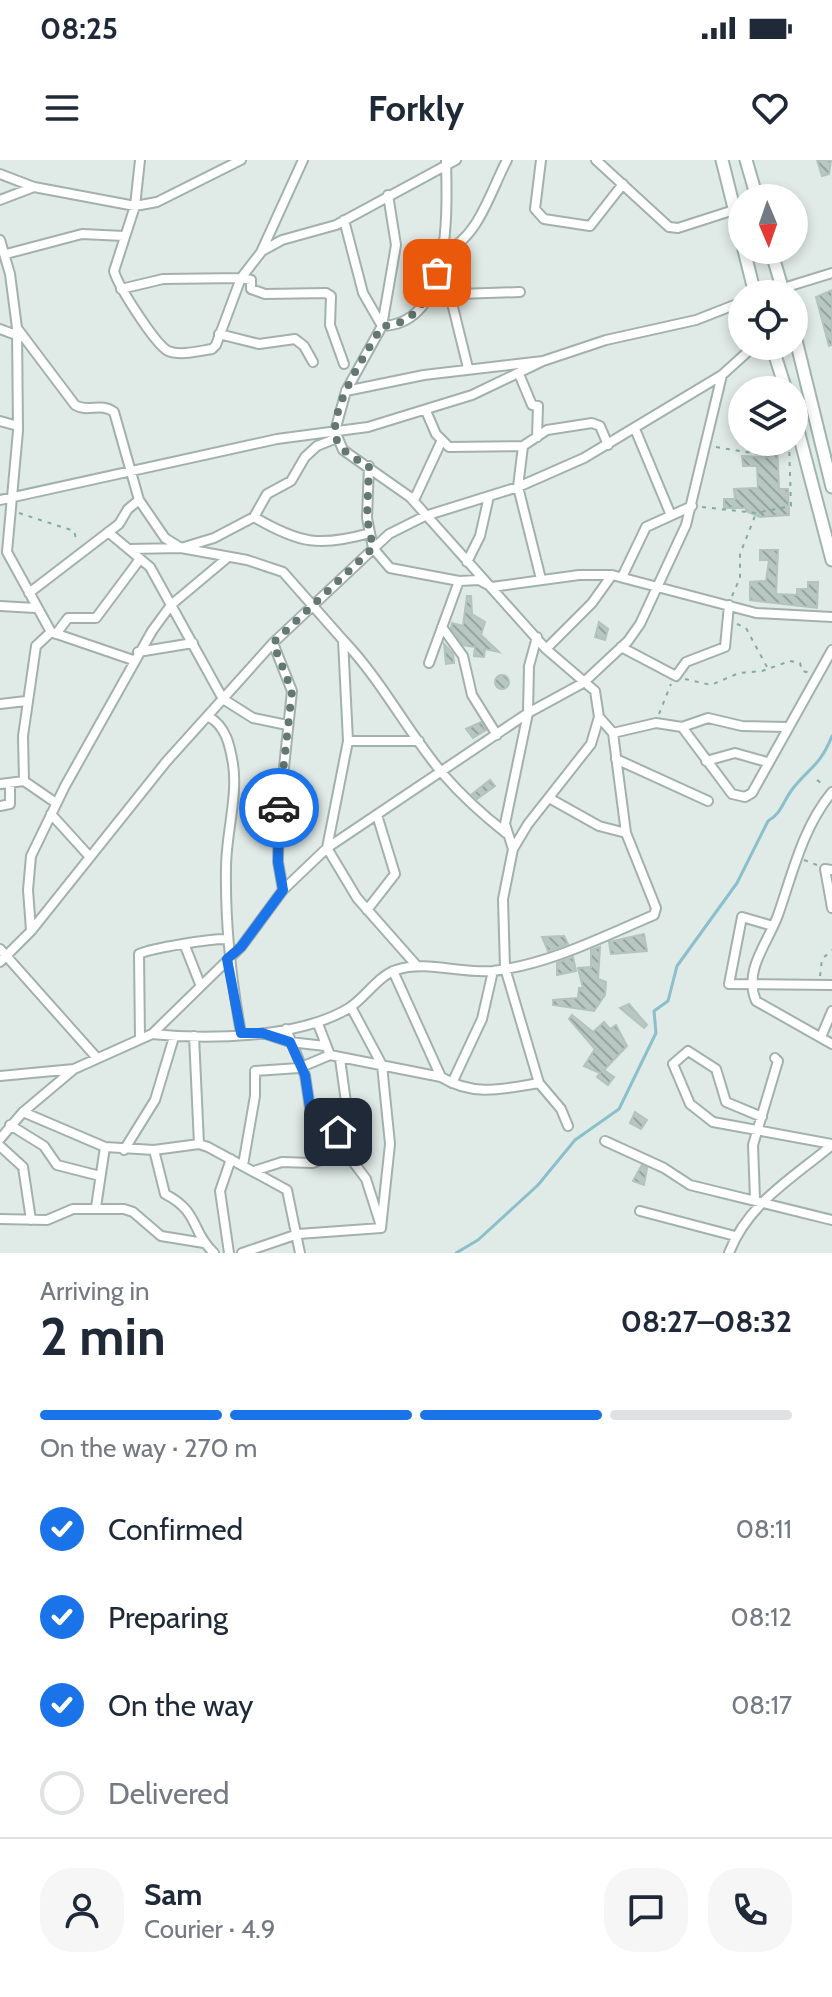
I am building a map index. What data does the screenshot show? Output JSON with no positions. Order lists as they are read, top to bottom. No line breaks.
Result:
{"north":"bottom","page":{"status":"08:25","header":"Forkly","heading":["2 min","Arriving in","08:27–08:32"],"panel":["Sam","Courier · 4.9"],"bar":"On the way · 270 m","list":[["Confirmed","08:11"],["Preparing","08:12"],["On the way","08:17"],"Delivered"]}}
